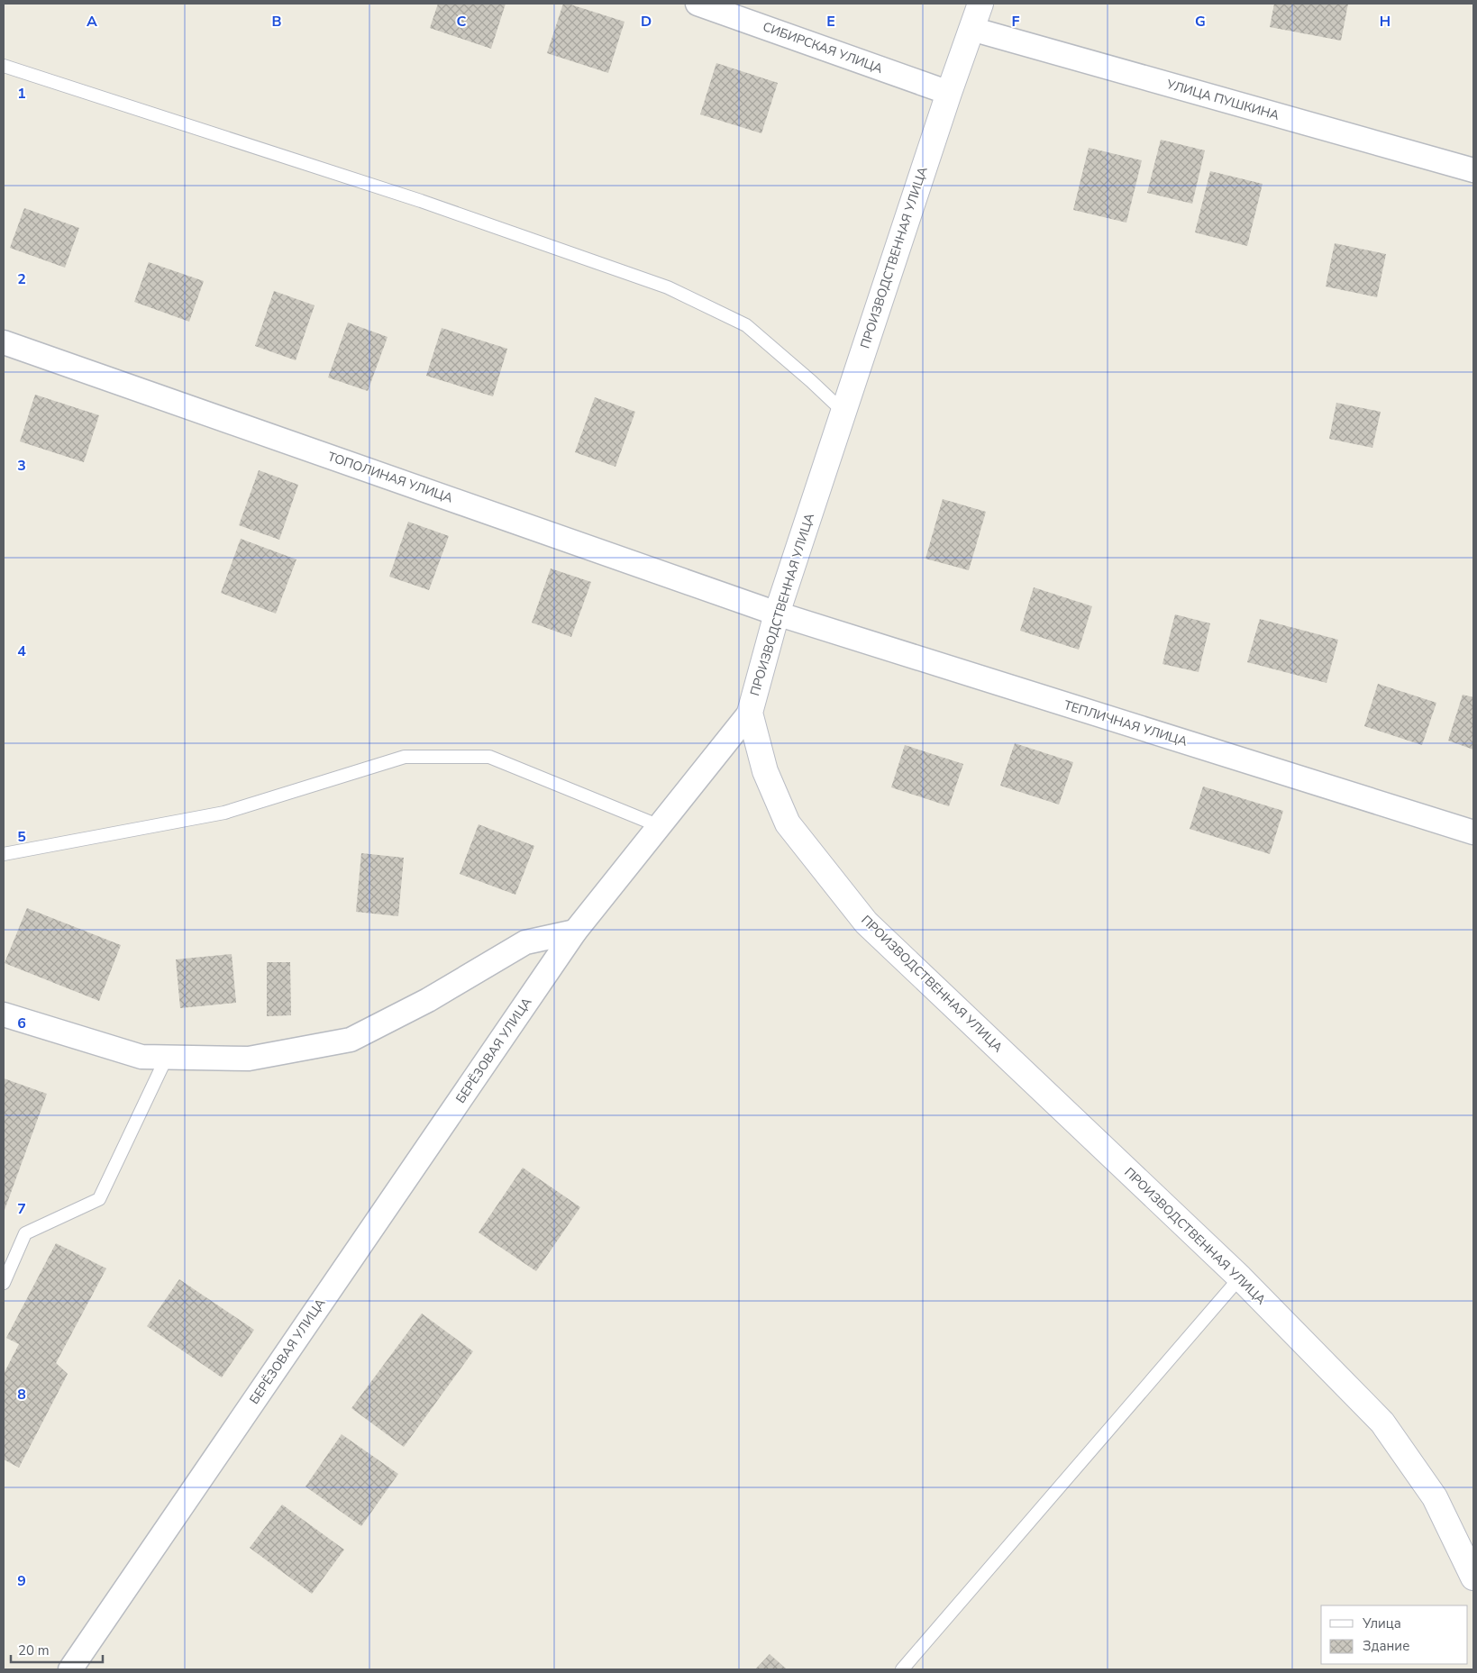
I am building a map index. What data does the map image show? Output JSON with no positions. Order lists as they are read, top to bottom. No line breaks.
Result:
{"streets":{"street":["СИБИРСКАЯ УЛИЦА","УЛИЦА ПУШКИНА","ПРОИЗВОДСТВЕННАЯ УЛИЦА","ТОПОЛИНАЯ УЛИЦА","ТЕПЛИЧНАЯ УЛИЦА","БЕРЁЗОВАЯ УЛИЦА"]},"crossings":[["СИБИРСКАЯ УЛИЦА","ПРОИЗВОДСТВЕННАЯ УЛИЦА"],["УЛИЦА ПУШКИНА","ПРОИЗВОДСТВЕННАЯ УЛИЦА"],["ПРОИЗВОДСТВЕННАЯ УЛИЦА","ТОПОЛИНАЯ УЛИЦА"],["ПРОИЗВОДСТВЕННАЯ УЛИЦА","ТЕПЛИЧНАЯ УЛИЦА"],["ПРОИЗВОДСТВЕННАЯ УЛИЦА","БЕРЁЗОВАЯ УЛИЦА"],["ТОПОЛИНАЯ УЛИЦА","ТЕПЛИЧНАЯ УЛИЦА"]],"legend":["Улица","Здание"],"scale_bar":"20 m","grid":{"columns":["A","B","C","D","E","F","G","H"],"rows":["1","2","3","4","5","6","7","8","9"]}}
